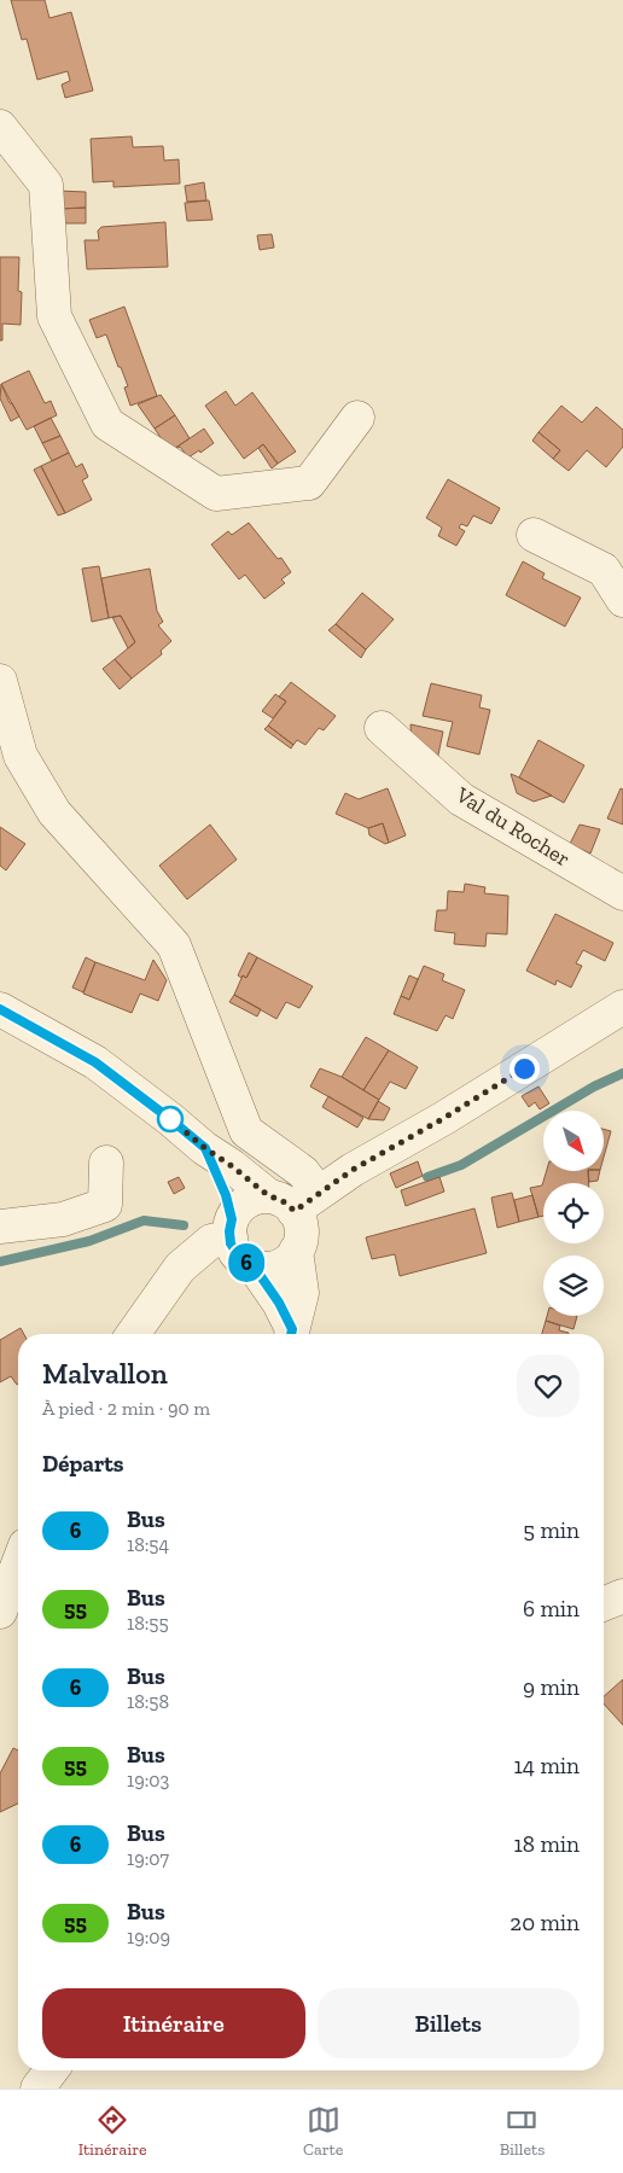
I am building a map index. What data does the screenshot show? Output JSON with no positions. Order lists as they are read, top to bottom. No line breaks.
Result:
{"streets":{"street":["Val du Rocher"]},"lines":["bus line 6"],"north":"bottom right","page":{"on_map":"6","heading":[["Malvallon","À pied · 2 min · 90 m"],"Départs"],"list":[{"mark":"6","name":"Bus","note":"18:54","value":"5 min"},{"mark":"55","name":"Bus","note":"18:55","value":"6 min"},{"mark":"6","name":"Bus","note":"18:58","value":"9 min"},{"mark":"55","name":"Bus","note":"19:03","value":"14 min"},{"mark":"6","name":"Bus","note":"19:07","value":"18 min"},{"mark":"55","name":"Bus","note":"19:09","value":"20 min"}],"buttons":["Itinéraire","Billets"],"tabs":["Itinéraire","Carte","Billets"]}}
